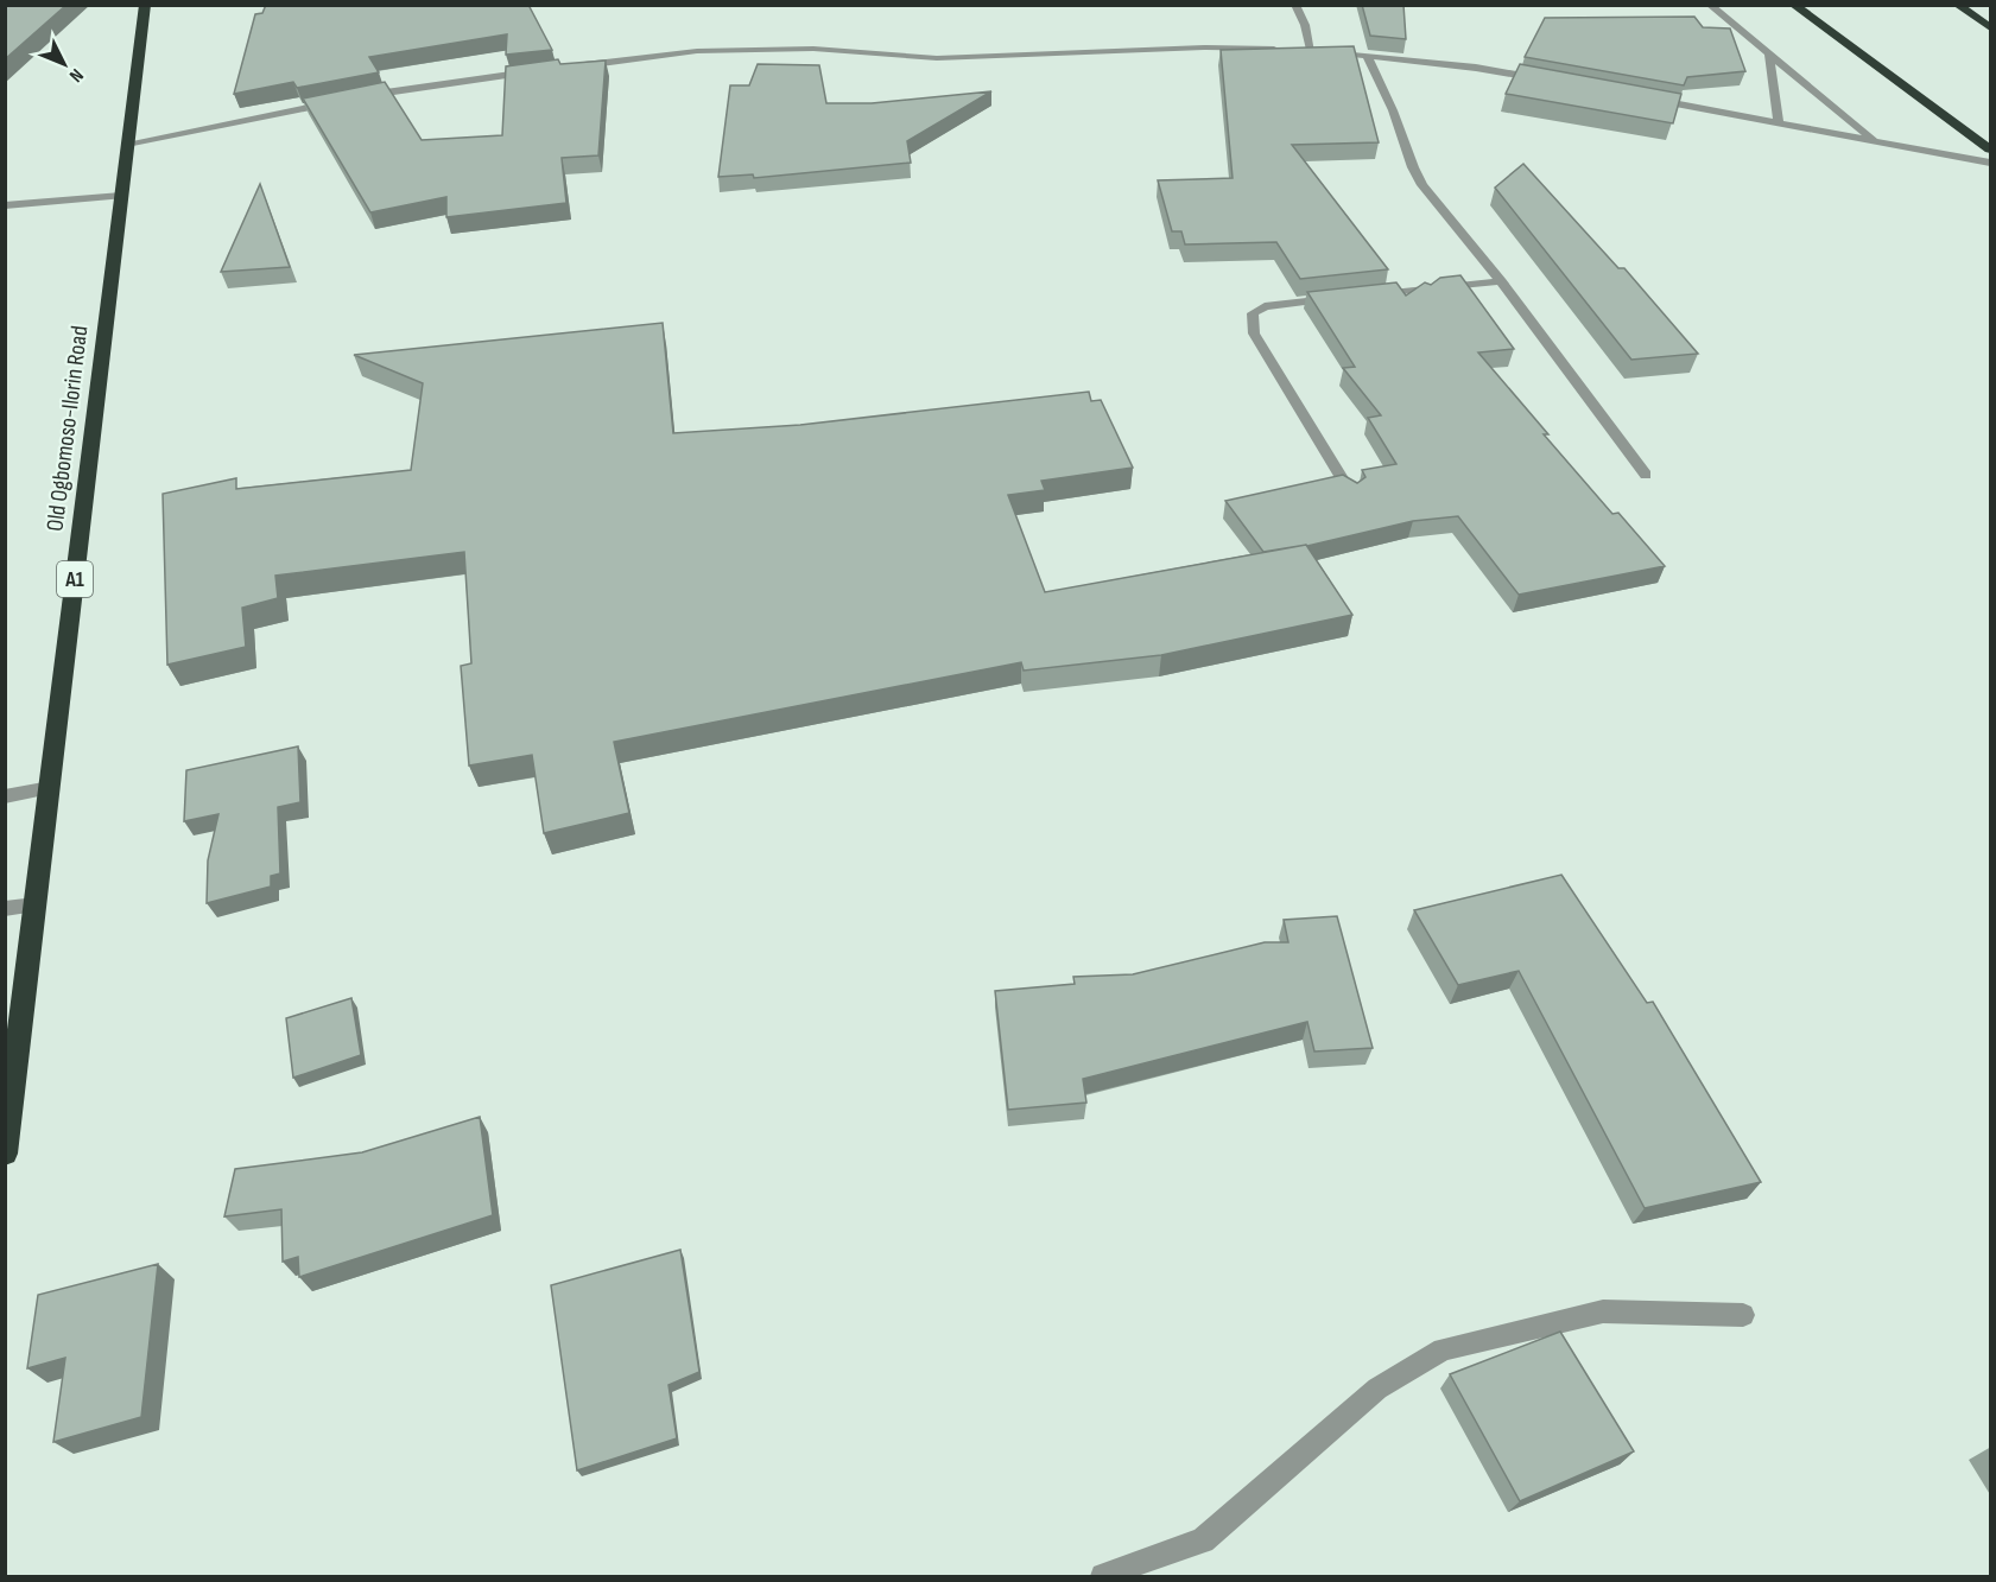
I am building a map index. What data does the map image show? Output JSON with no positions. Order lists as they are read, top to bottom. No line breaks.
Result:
{"streets":{"highway":["Old Ogbomoso-Ilorin Road","A1"]},"north":"bottom right"}
